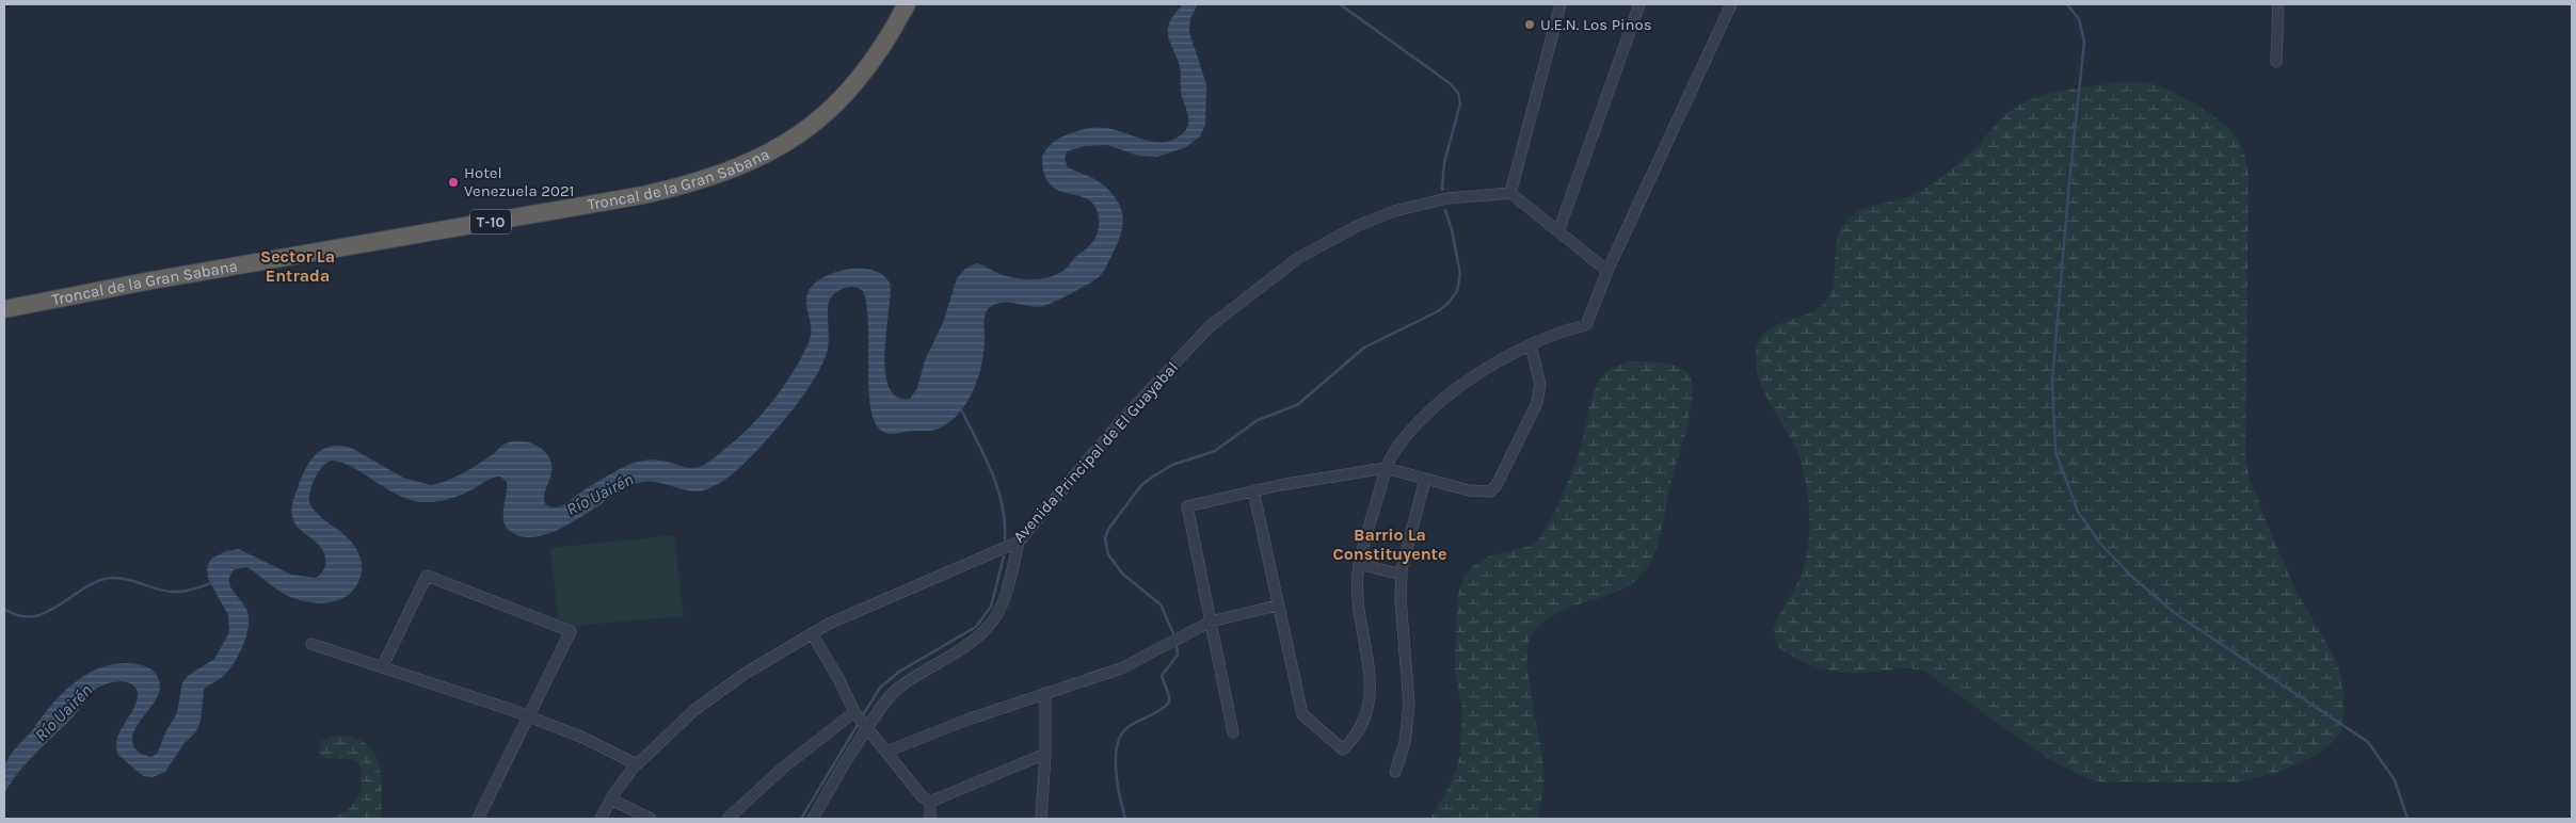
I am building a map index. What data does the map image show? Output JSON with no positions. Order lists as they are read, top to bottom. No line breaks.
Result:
{"streets":{"highway":["Troncal de la Gran Sabana","T-10"],"street":["Avenida Principal de El Guayabal"]},"districts":["Sector La Entrada","Barrio La Constituyente"],"water":["Río Uairén"],"places":["U.E.N. Los Pinos","Hotel Venezuela 2021"]}
